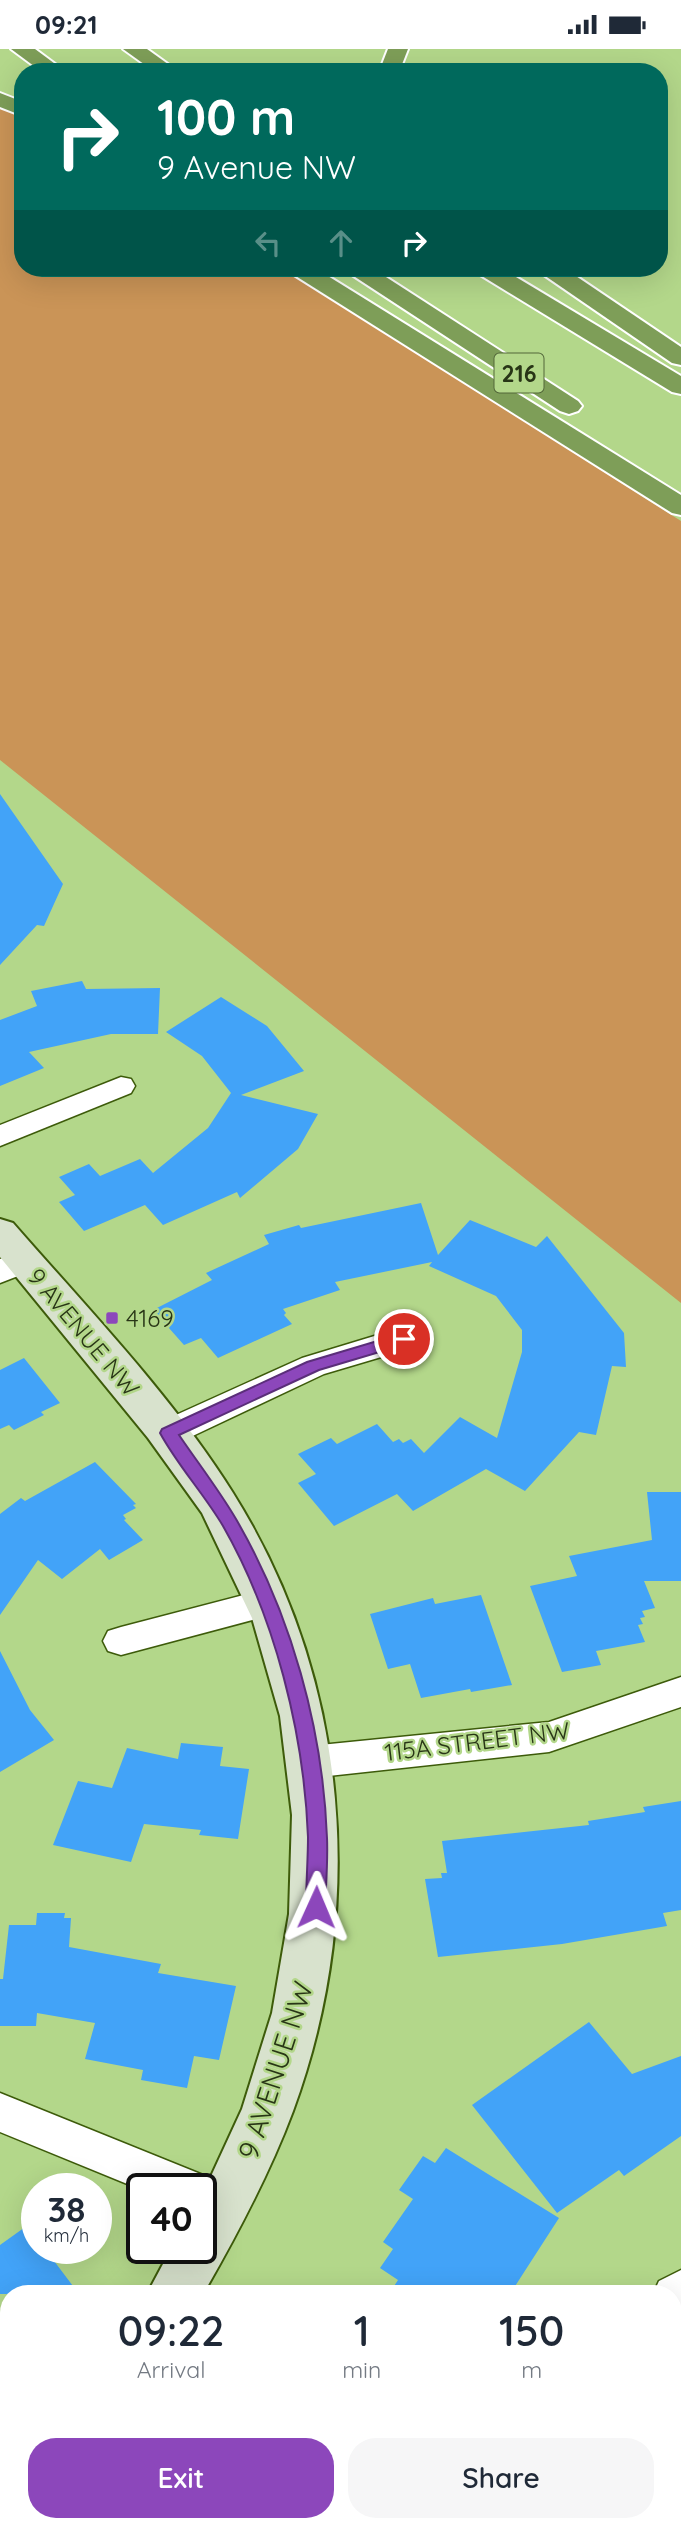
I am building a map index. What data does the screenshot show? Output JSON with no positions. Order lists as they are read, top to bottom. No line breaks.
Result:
{"streets":{"highway":["216"],"street":["9 AVENUE NW","115A STREET NW"]},"crossings":[["9 AVENUE NW","115A STREET NW"]],"places":{"transit":["4169"]},"page":{"status":"09:21","turn":["100 m","9 Avenue NW"],"speed":"38 km/h","limit":"40","eta":["09:22","Arrival","1","min","150","m"],"buttons":["Exit","Share"]}}
